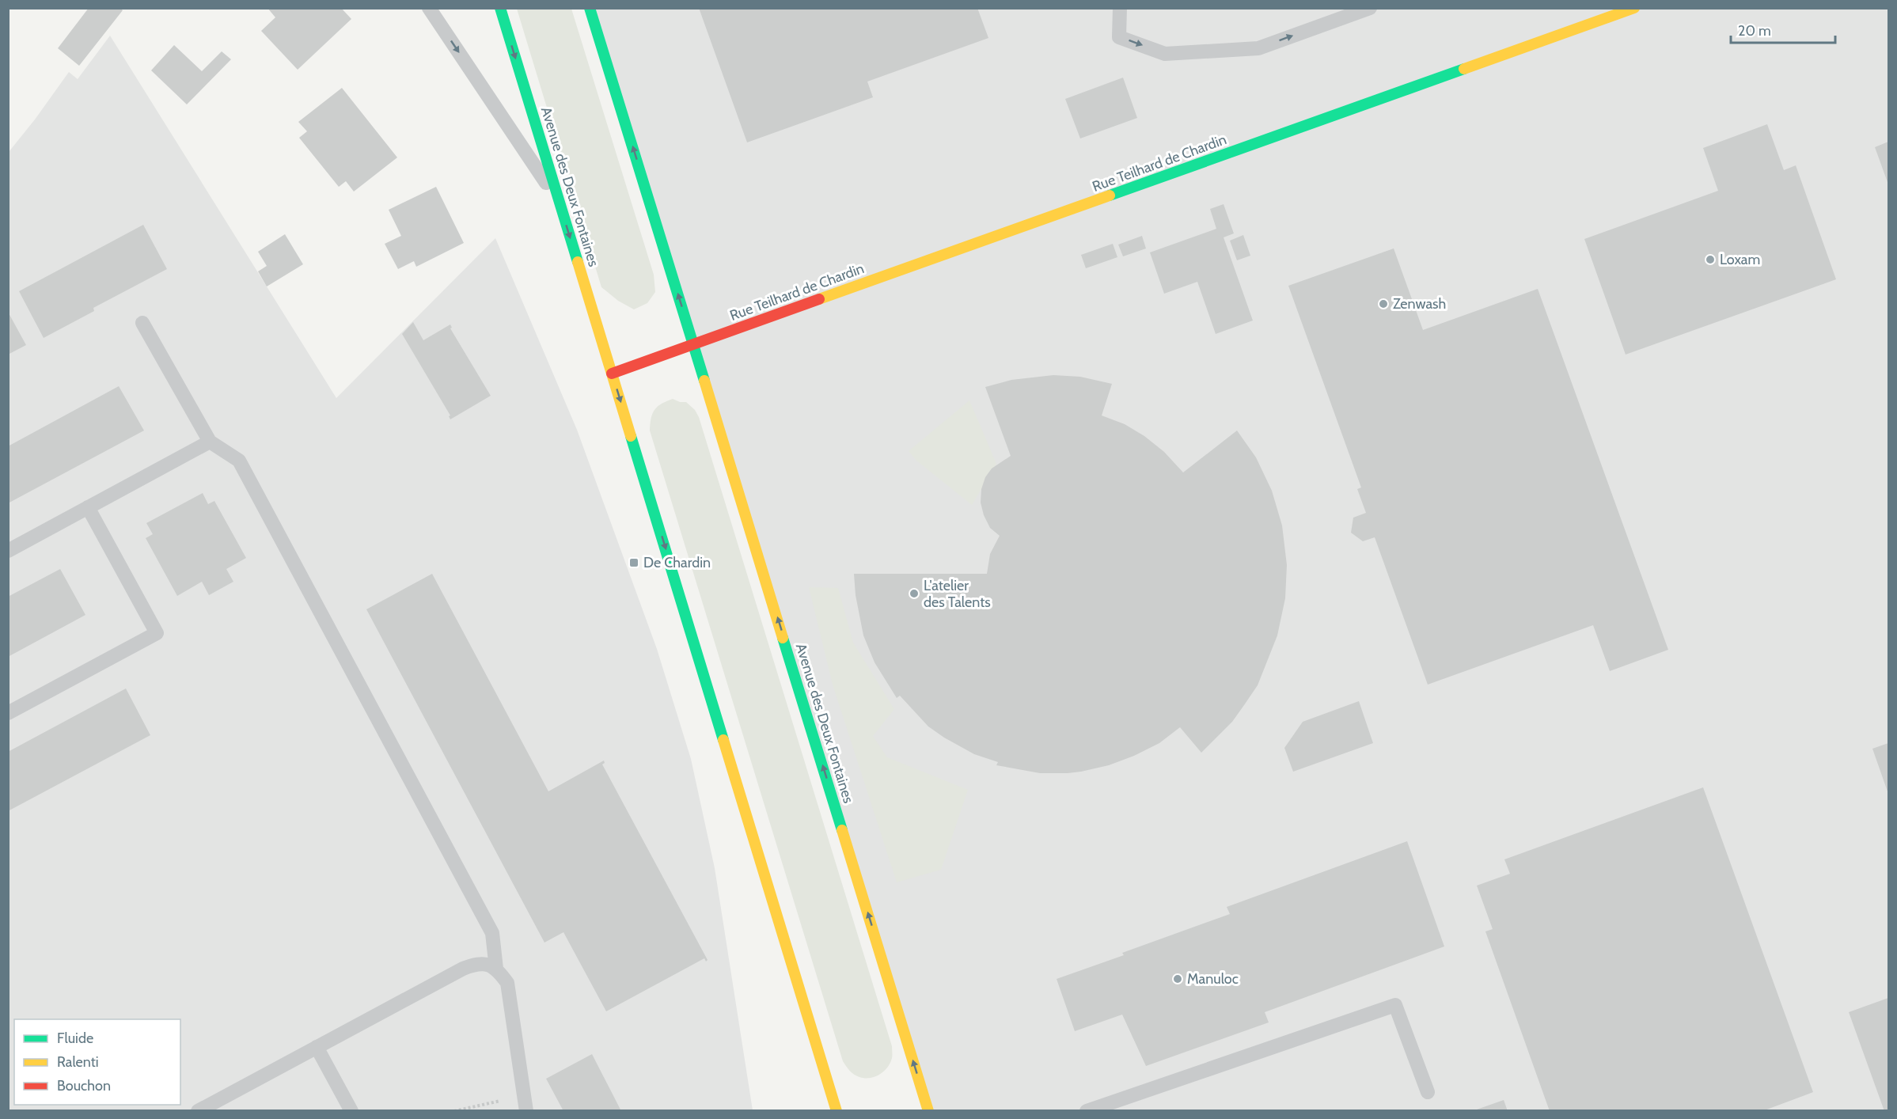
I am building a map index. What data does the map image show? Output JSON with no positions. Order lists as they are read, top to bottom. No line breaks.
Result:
{"streets":{"main road":["Rue Teilhard de Chardin","Avenue des Deux Fontaines"]},"crossings":[["Rue Teilhard de Chardin","Avenue des Deux Fontaines"]],"places":{"other":["Loxam","Zenwash","L'atelier des Talents","Manuloc"],"transit":["De Chardin"]},"legend":["Fluide","Ralenti","Bouchon"],"scale_bar":"20 m"}
